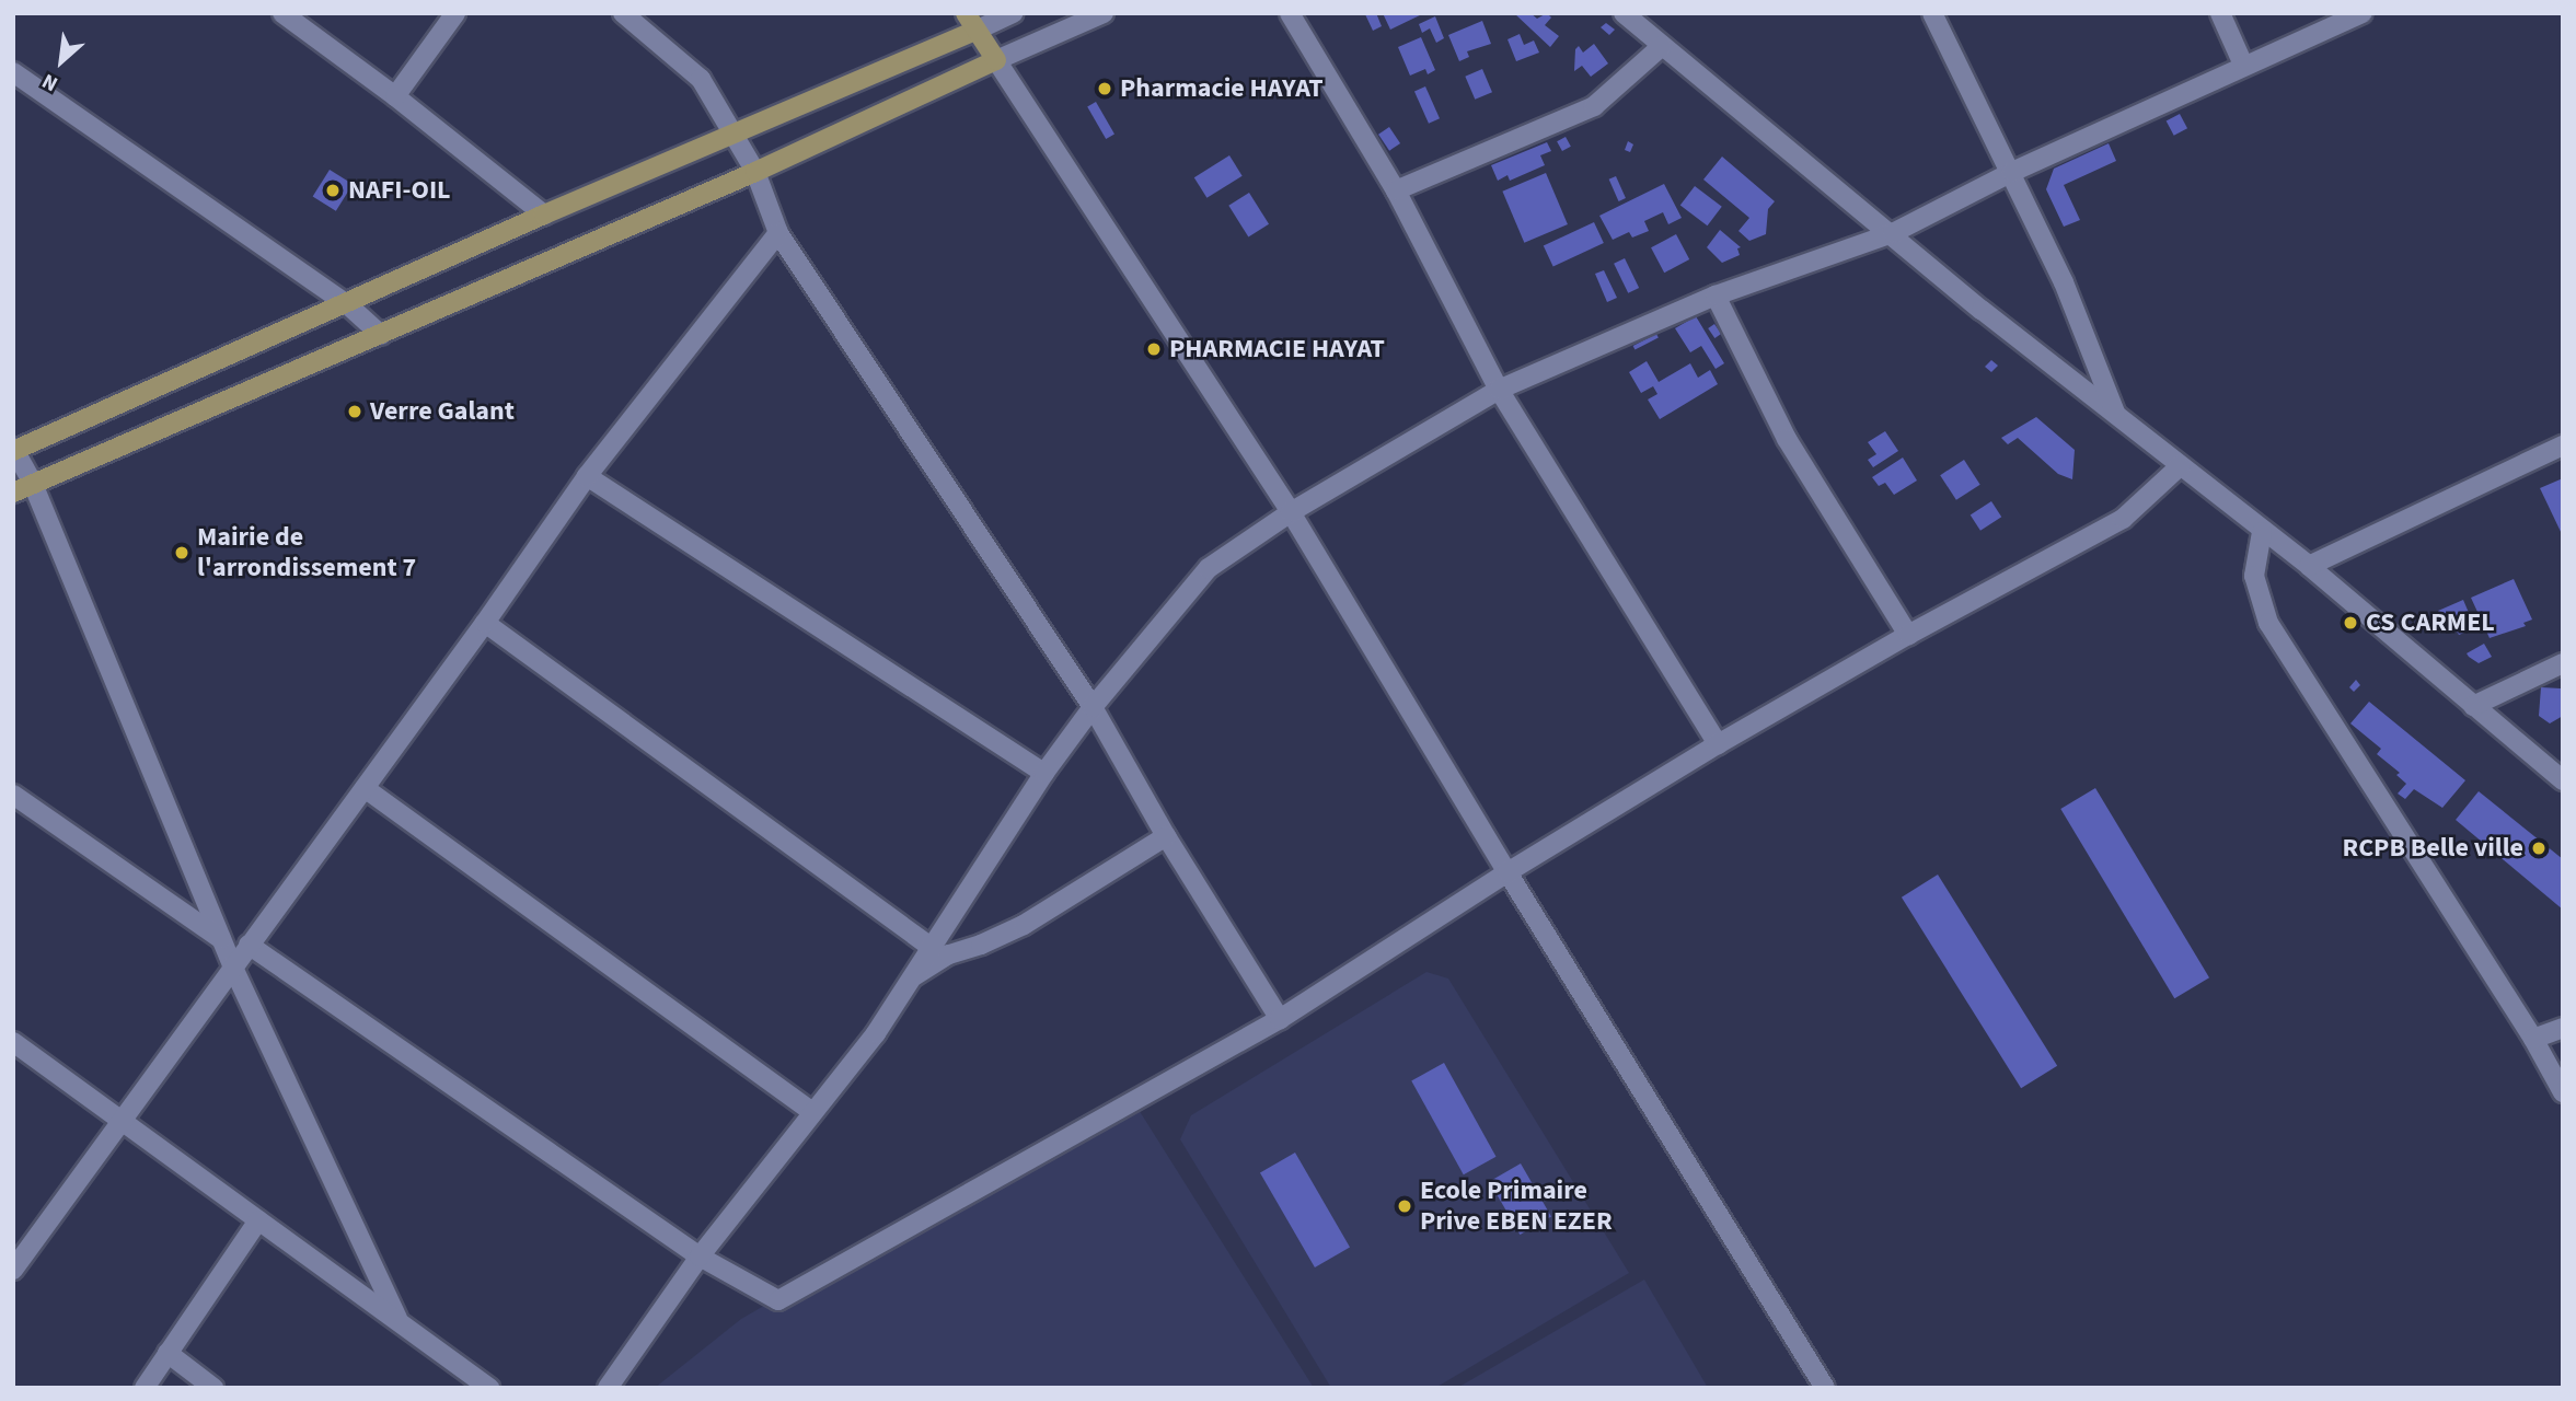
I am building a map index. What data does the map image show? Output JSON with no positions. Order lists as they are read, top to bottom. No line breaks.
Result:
{"places":["Pharmacie HAYAT","NAFI-OIL","PHARMACIE HAYAT","Verre Galant","Mairie de l'arrondissement 7","CS CARMEL","RCPB Belle ville","Ecole Primaire Prive EBEN EZER"],"north":"bottom left"}
